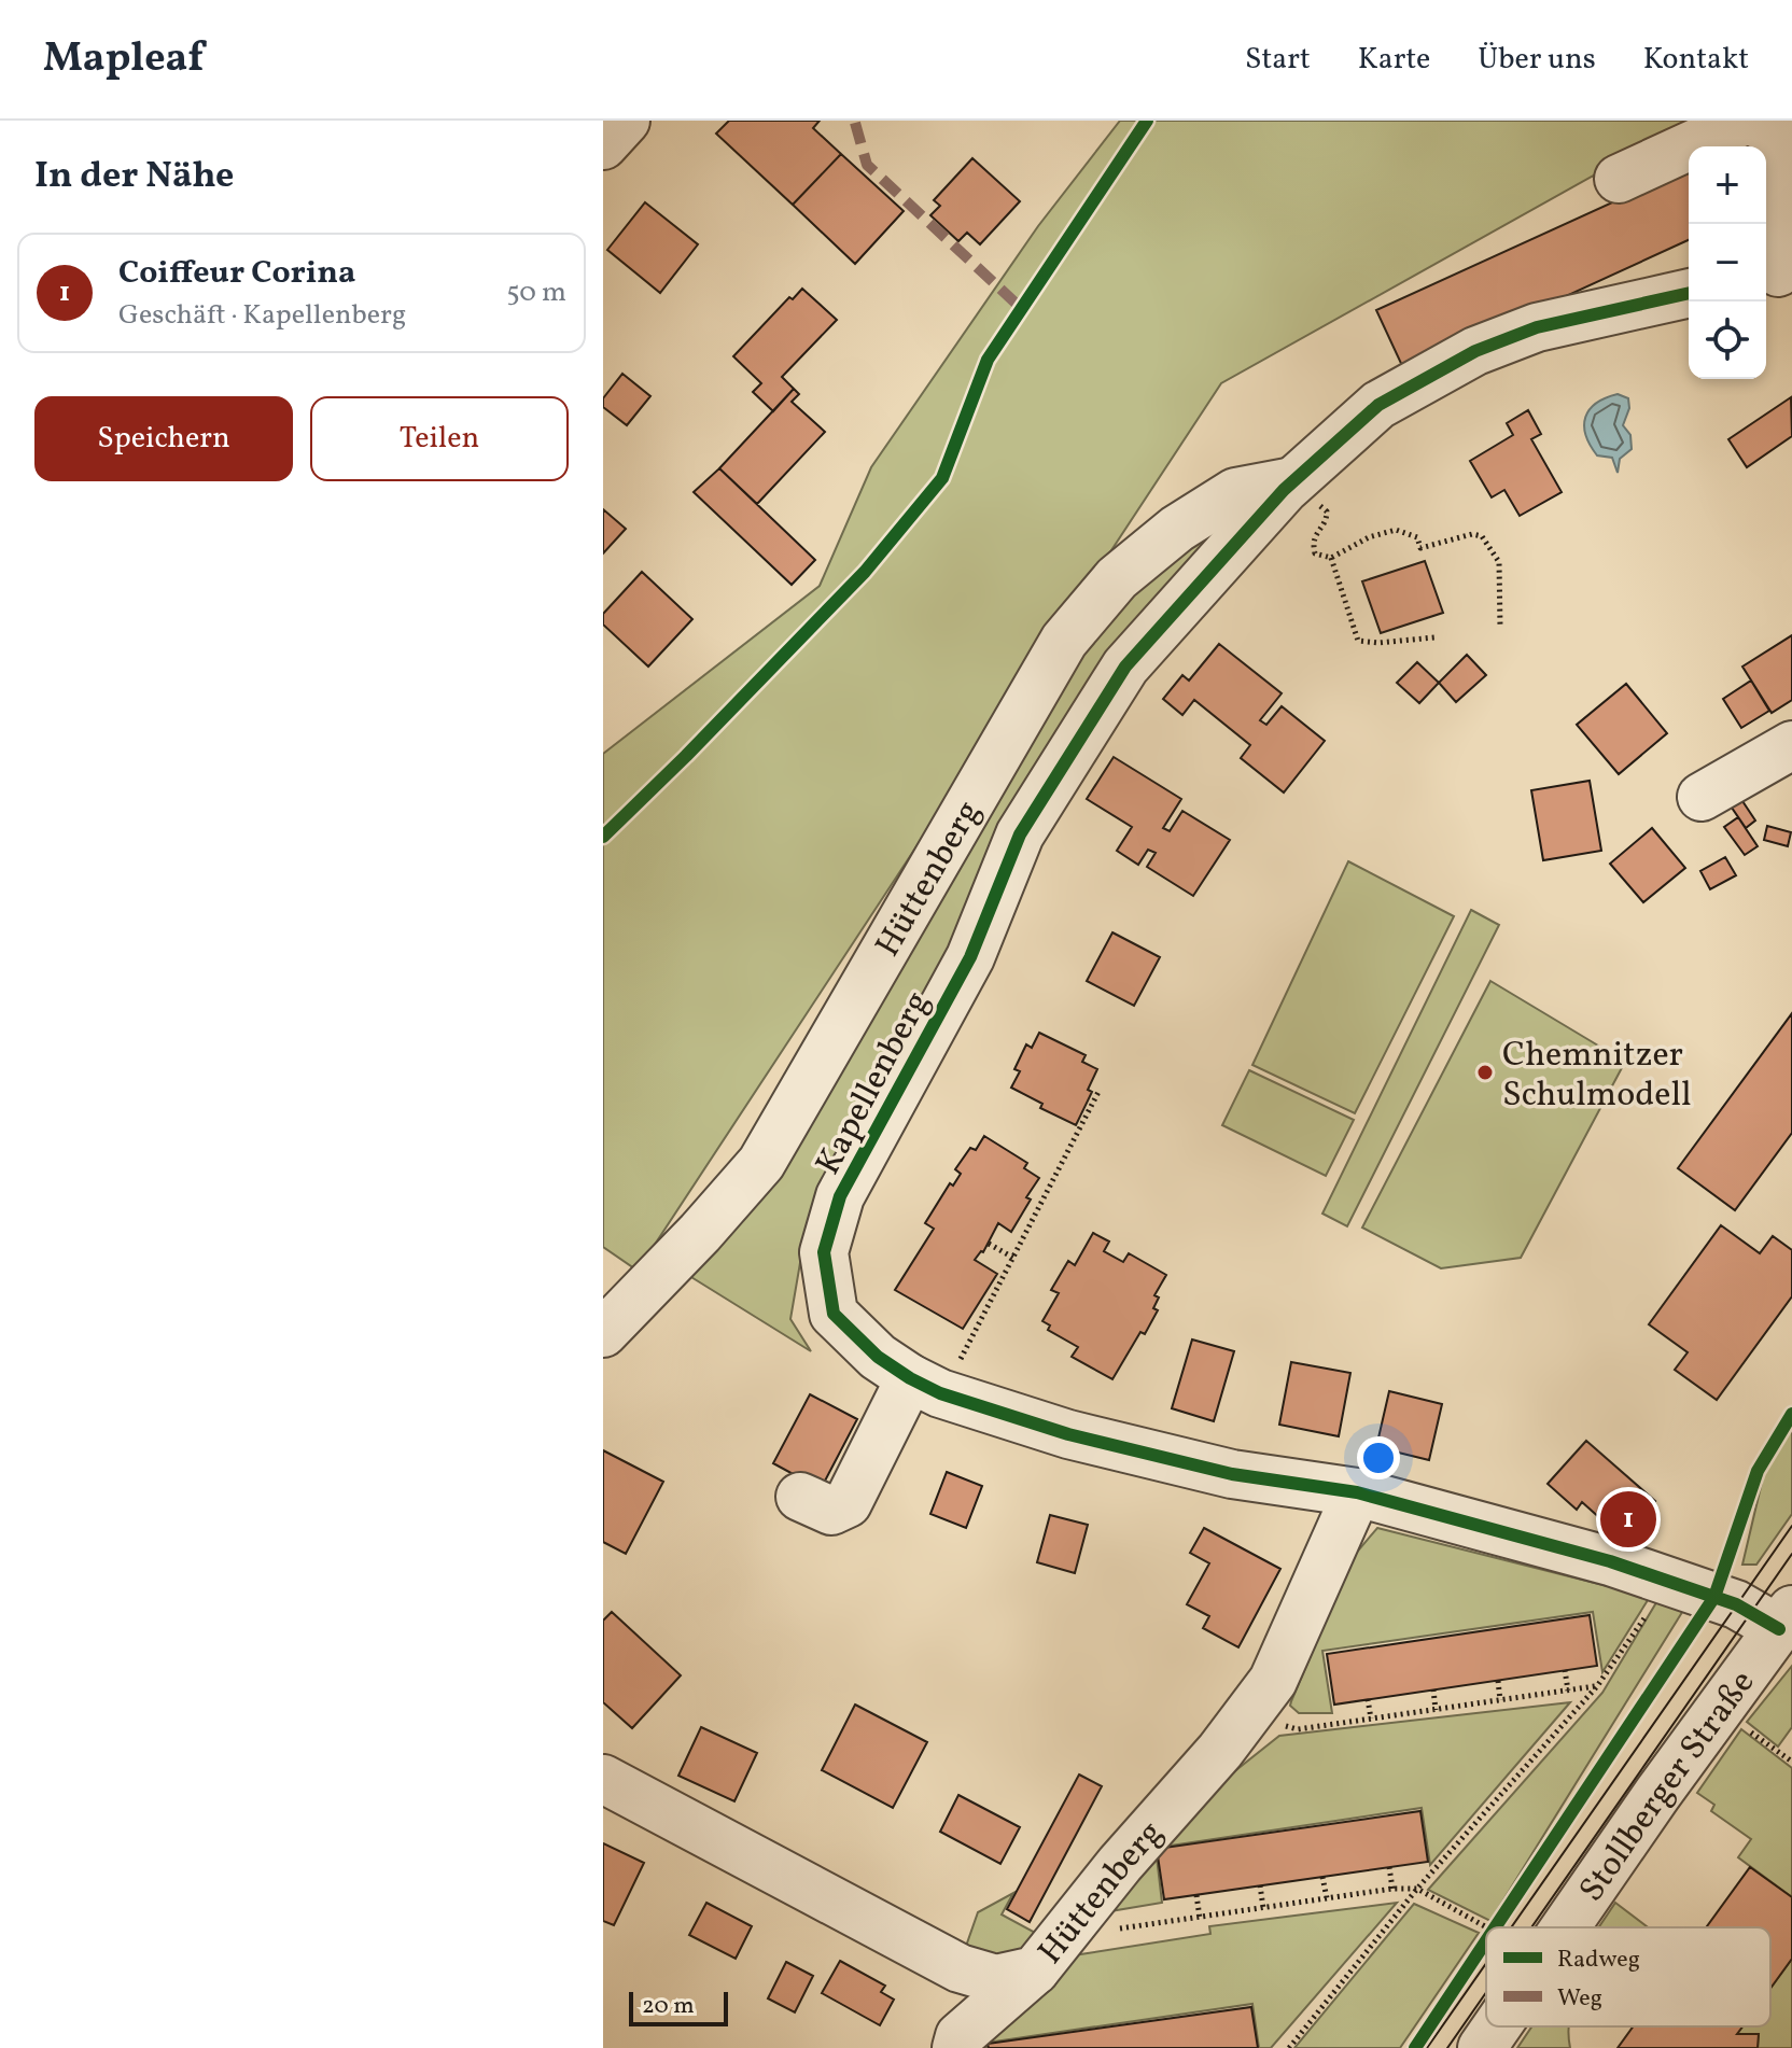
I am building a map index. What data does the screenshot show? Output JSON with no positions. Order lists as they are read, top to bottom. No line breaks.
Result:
{"streets":{"street":["Hüttenberg","Kapellenberg","Stollberger Straße"]},"crossings":[["Hüttenberg","Kapellenberg"],["Kapellenberg","Stollberger Straße"]],"places":["Chemnitzer Schulmodell"],"legend":["Radweg","Weg"],"scale_bar":"20 m","page":{"header":"Mapleaf","nav":["Start","Karte","Über uns","Kontakt"],"heading":"In der Nähe","map_buttons":["+","−"],"list":[{"mark":"1","name":"Coiffeur Corina","note":"Geschäft · Kapellenberg","value":"50 m"}],"buttons":["Speichern","Teilen"],"pins":"1","scale":"20 m"}}
